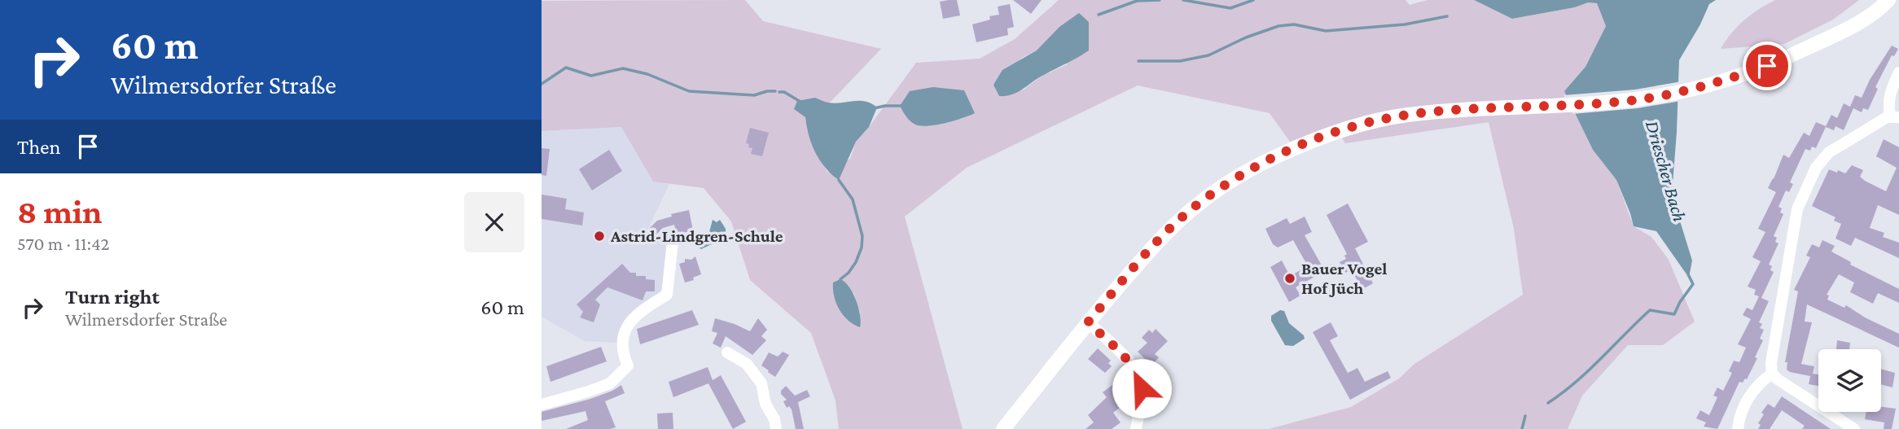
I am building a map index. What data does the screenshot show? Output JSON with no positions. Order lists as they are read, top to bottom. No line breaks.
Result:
{"water":["Driescher Bach"],"places":["Astrid-Lindgren-Schule","Bauer Vogel Hof Jüch"],"page":{"turn":["60 m","Wilmersdorfer Straße"],"then":"Then","heading":["8 min","570 m · 11:42"],"list":[{"name":"Turn right","note":"Wilmersdorfer Straße","value":"60 m"}]}}
